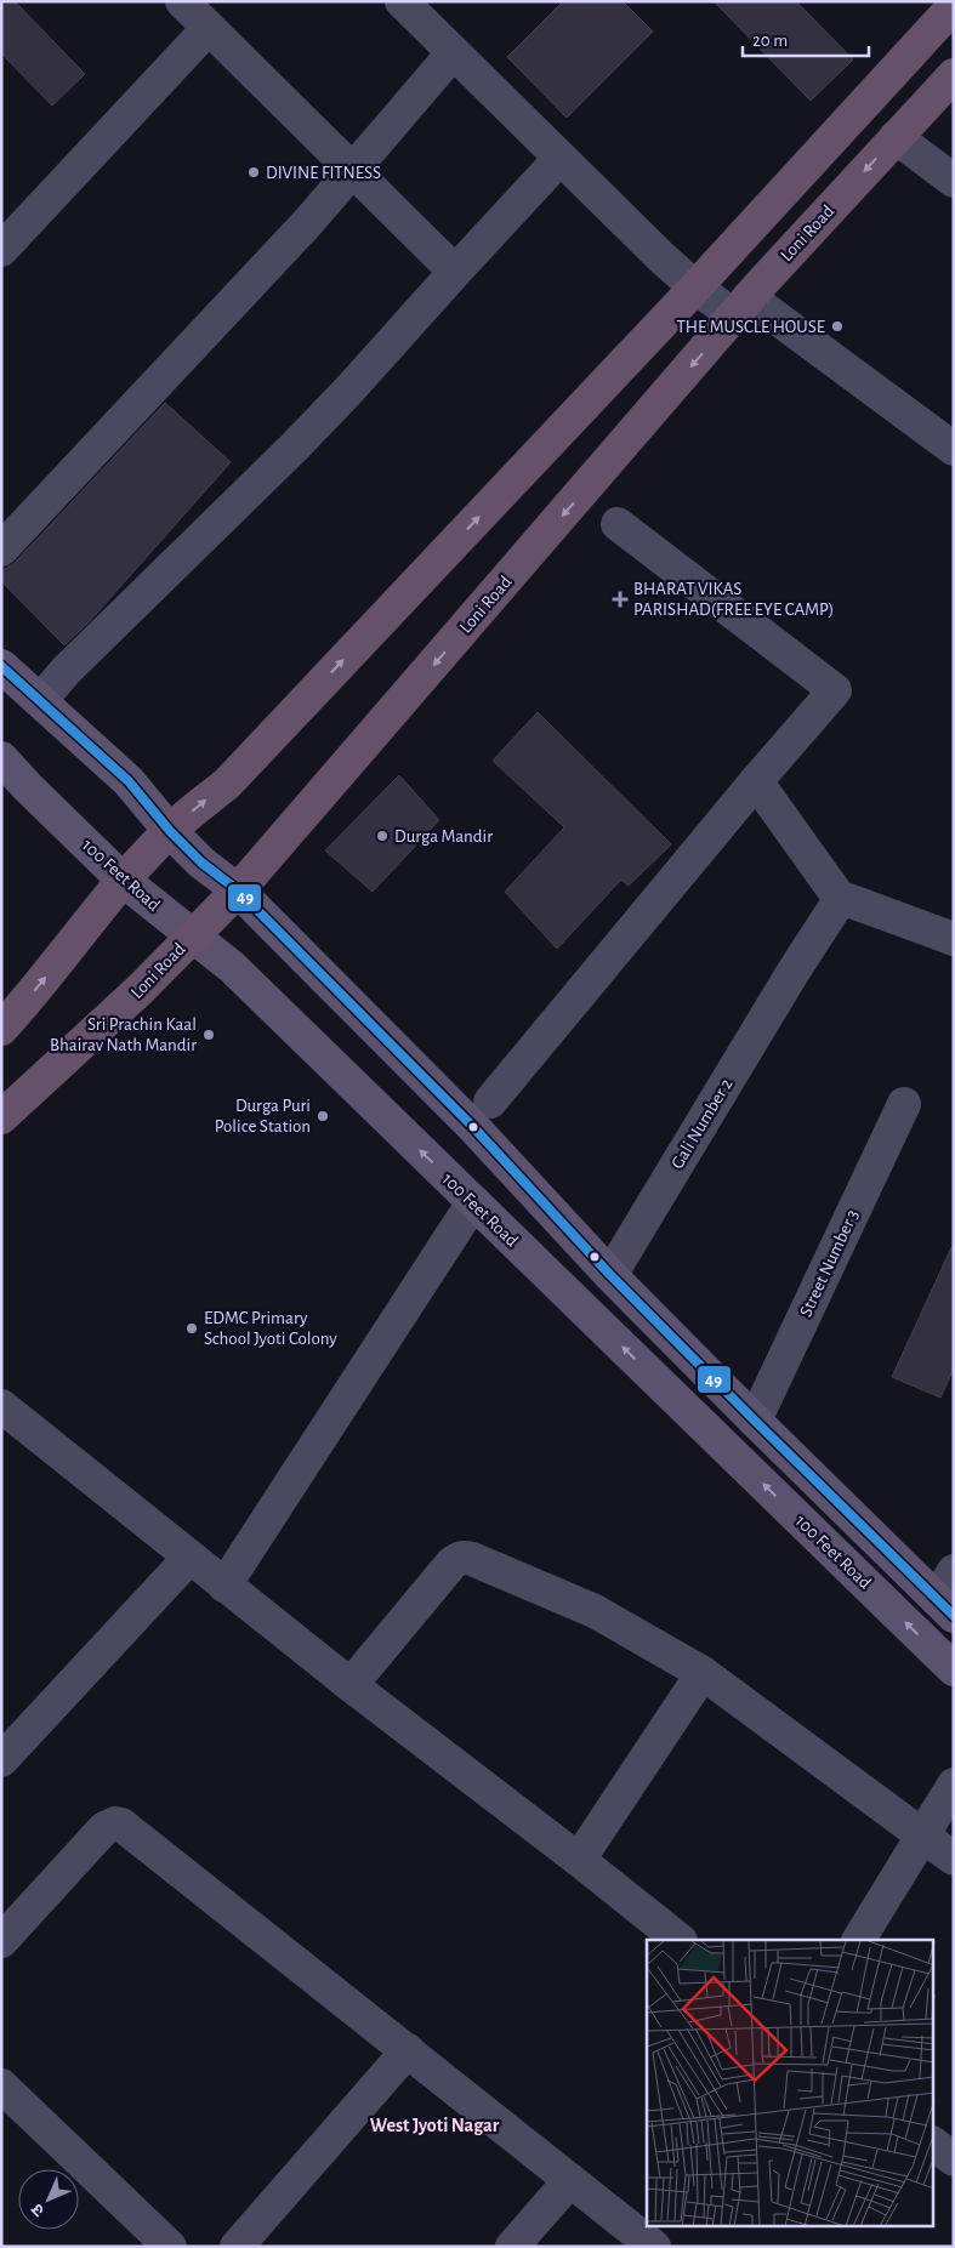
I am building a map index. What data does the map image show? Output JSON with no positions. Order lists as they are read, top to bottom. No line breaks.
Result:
{"streets":{"highway":["Loni Road"],"main road":["100 Feet Road"],"street":["Gali Number 2","Street Number 3"]},"crossings":[["Loni Road","100 Feet Road"]],"districts":["West Jyoti Nagar"],"places":{"other":["DIVINE FITNESS","THE MUSCLE HOUSE","Durga Mandir","Sri Prachin Kaal Bhairav Nath Mandir","Durga Puri Police Station","EDMC Primary School Jyoti Colony"],"health":["BHARAT VIKAS PARISHAD(FREE EYE CAMP)"]},"lines":["transit line 49"],"scale_bar":"20 m","north":"bottom left"}
